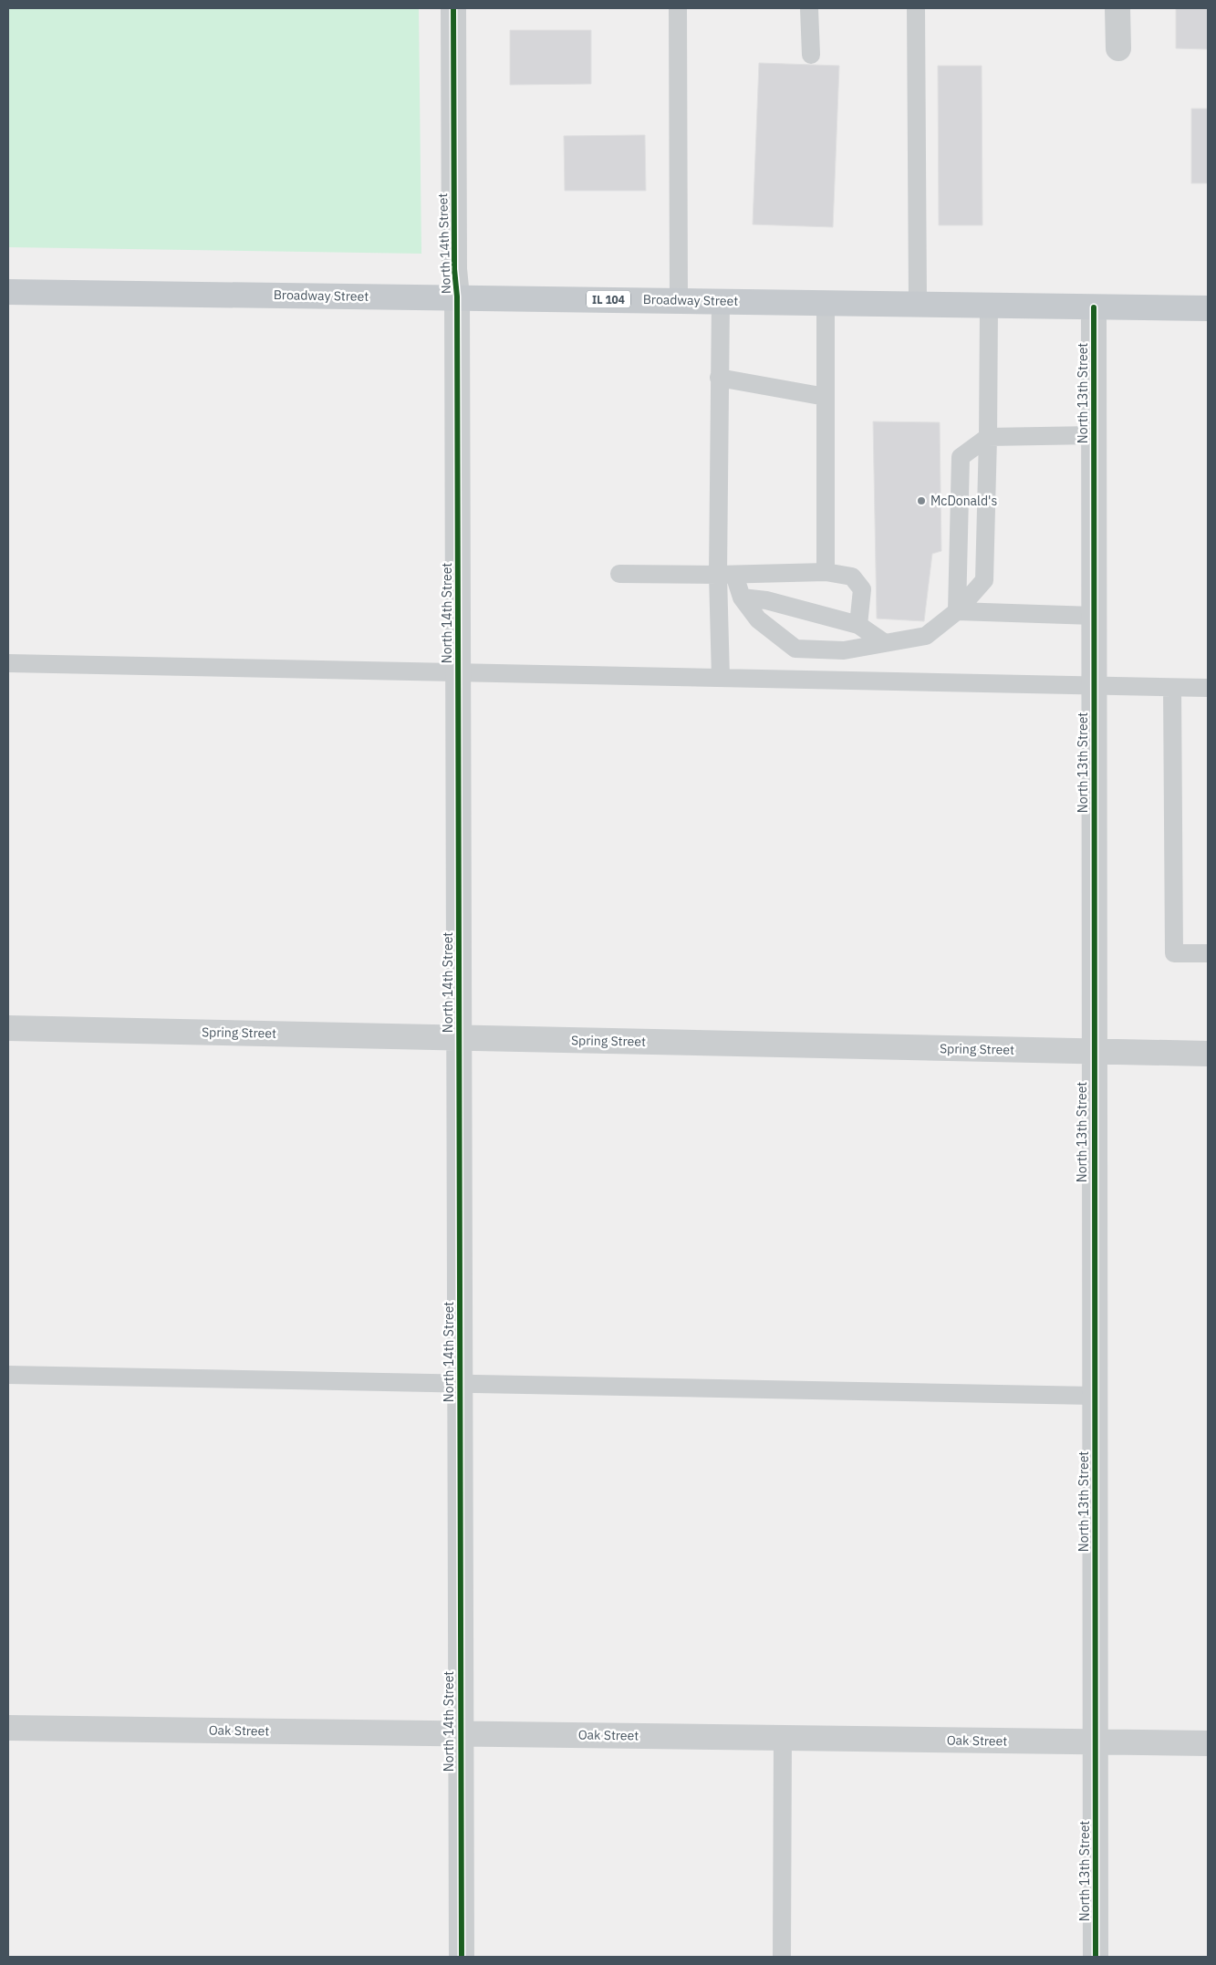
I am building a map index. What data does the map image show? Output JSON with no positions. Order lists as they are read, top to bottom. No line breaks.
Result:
{"streets":{"main road":["Broadway Street","IL 104"],"street":["North 14th Street","North 13th Street","Spring Street","Oak Street"]},"crossings":[["North 14th Street","Broadway Street"],["North 14th Street","Spring Street"],["North 14th Street","Oak Street"],["Broadway Street","North 13th Street"],["North 13th Street","Spring Street"],["North 13th Street","Oak Street"]],"places":["McDonald's"]}
